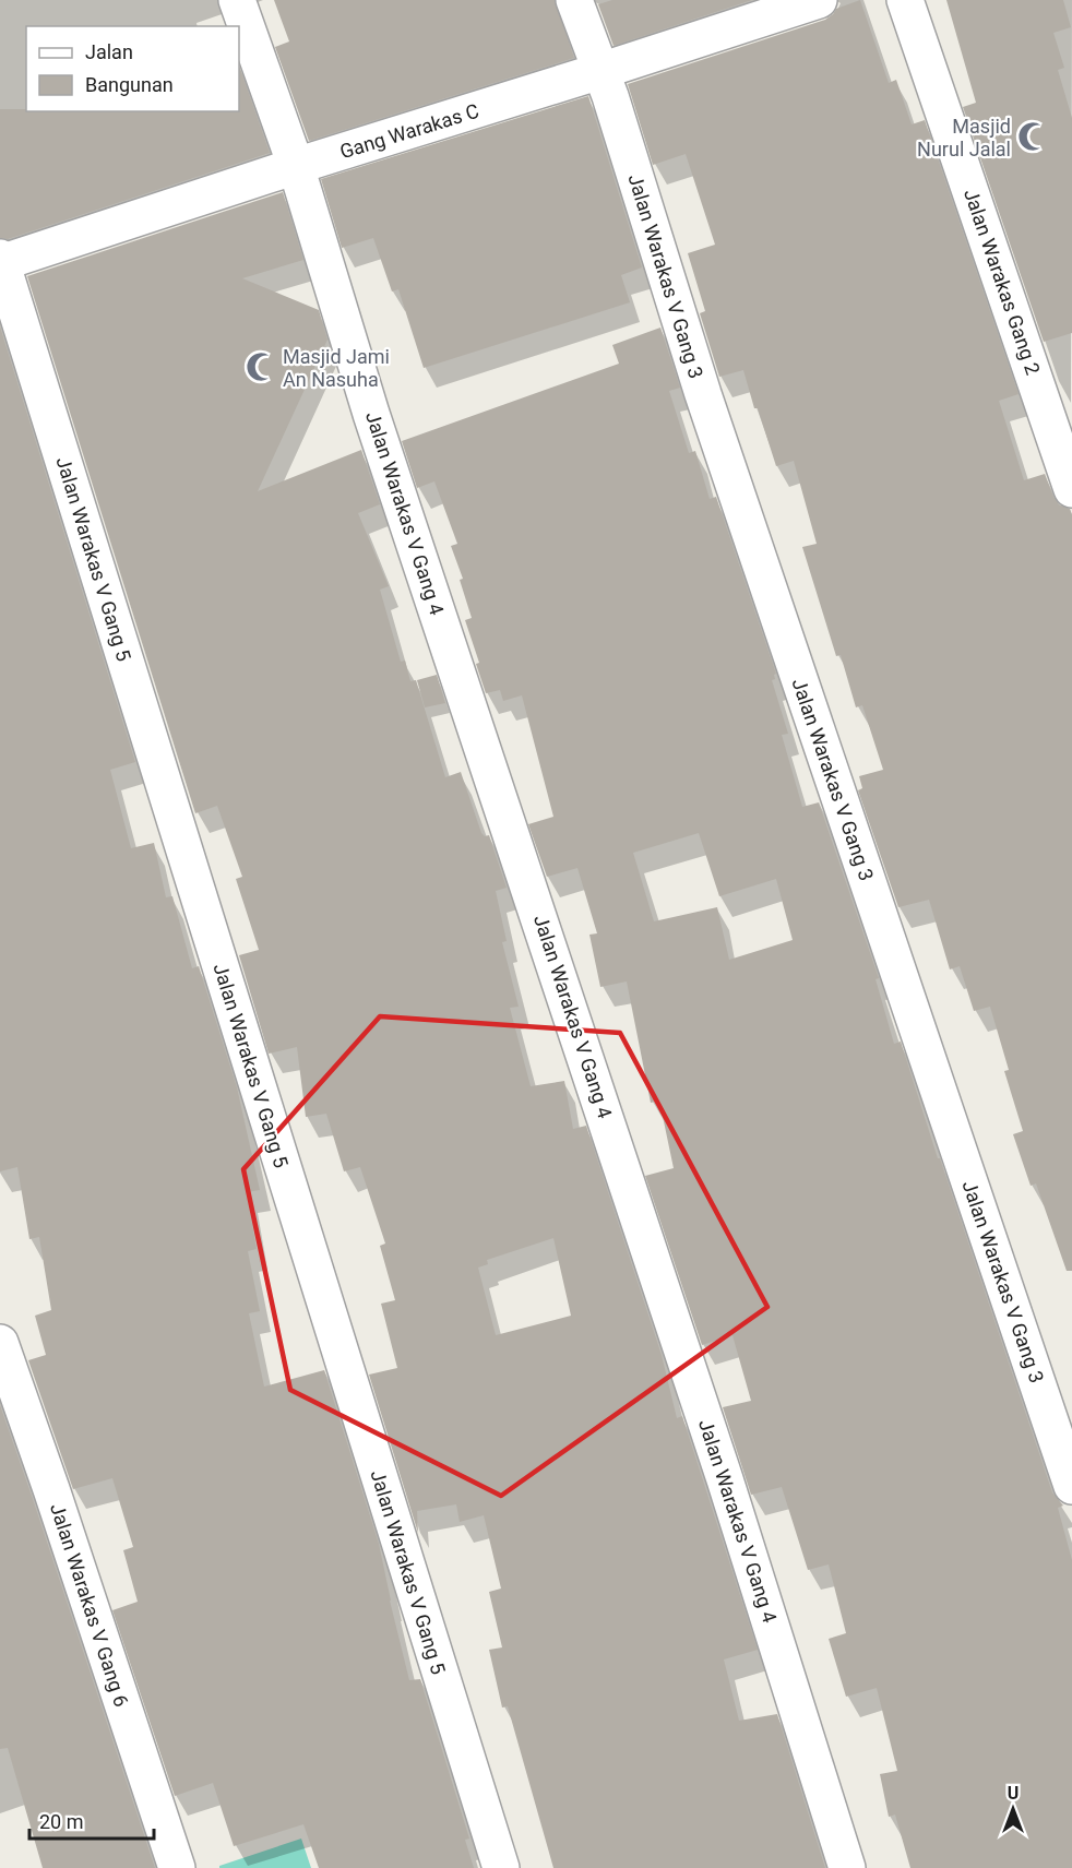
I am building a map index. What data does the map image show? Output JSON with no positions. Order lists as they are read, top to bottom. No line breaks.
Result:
{"streets":{"street":["Gang Warakas C","Jalan Warakas V Gang 3","Jalan Warakas Gang 2","Jalan Warakas V Gang 4","Jalan Warakas V Gang 5","Jalan Warakas V Gang 6"]},"crossings":[["Gang Warakas C","Jalan Warakas V Gang 3"],["Gang Warakas C","Jalan Warakas V Gang 4"],["Gang Warakas C","Jalan Warakas V Gang 5"]],"places":{"mosque":["Masjid Nurul Jalal","Masjid Jami An Nasuha"]},"legend":["Jalan","Bangunan"],"scale_bar":"20 m","north":"top"}
